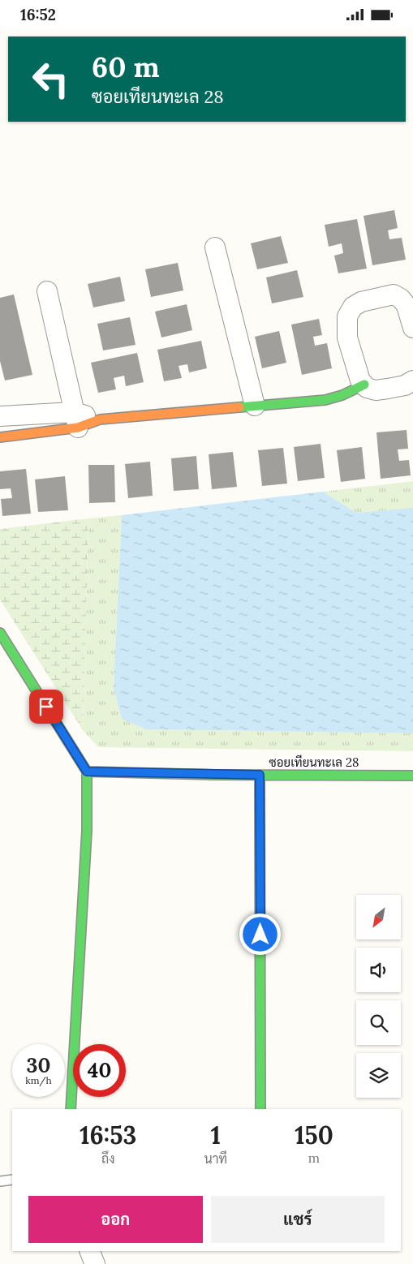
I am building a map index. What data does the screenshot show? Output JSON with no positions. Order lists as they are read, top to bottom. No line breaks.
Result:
{"streets":{"street":["ซอยเทียนทะเล 28"]},"north":"bottom left","page":{"status":"16:52","turn":["60 m","ซอยเทียนทะเล 28"],"speed":"30 km/h","limit":"40","eta":["16:53","ถึง","1","นาที","150","m"],"buttons":["ออก","แชร์"]}}
